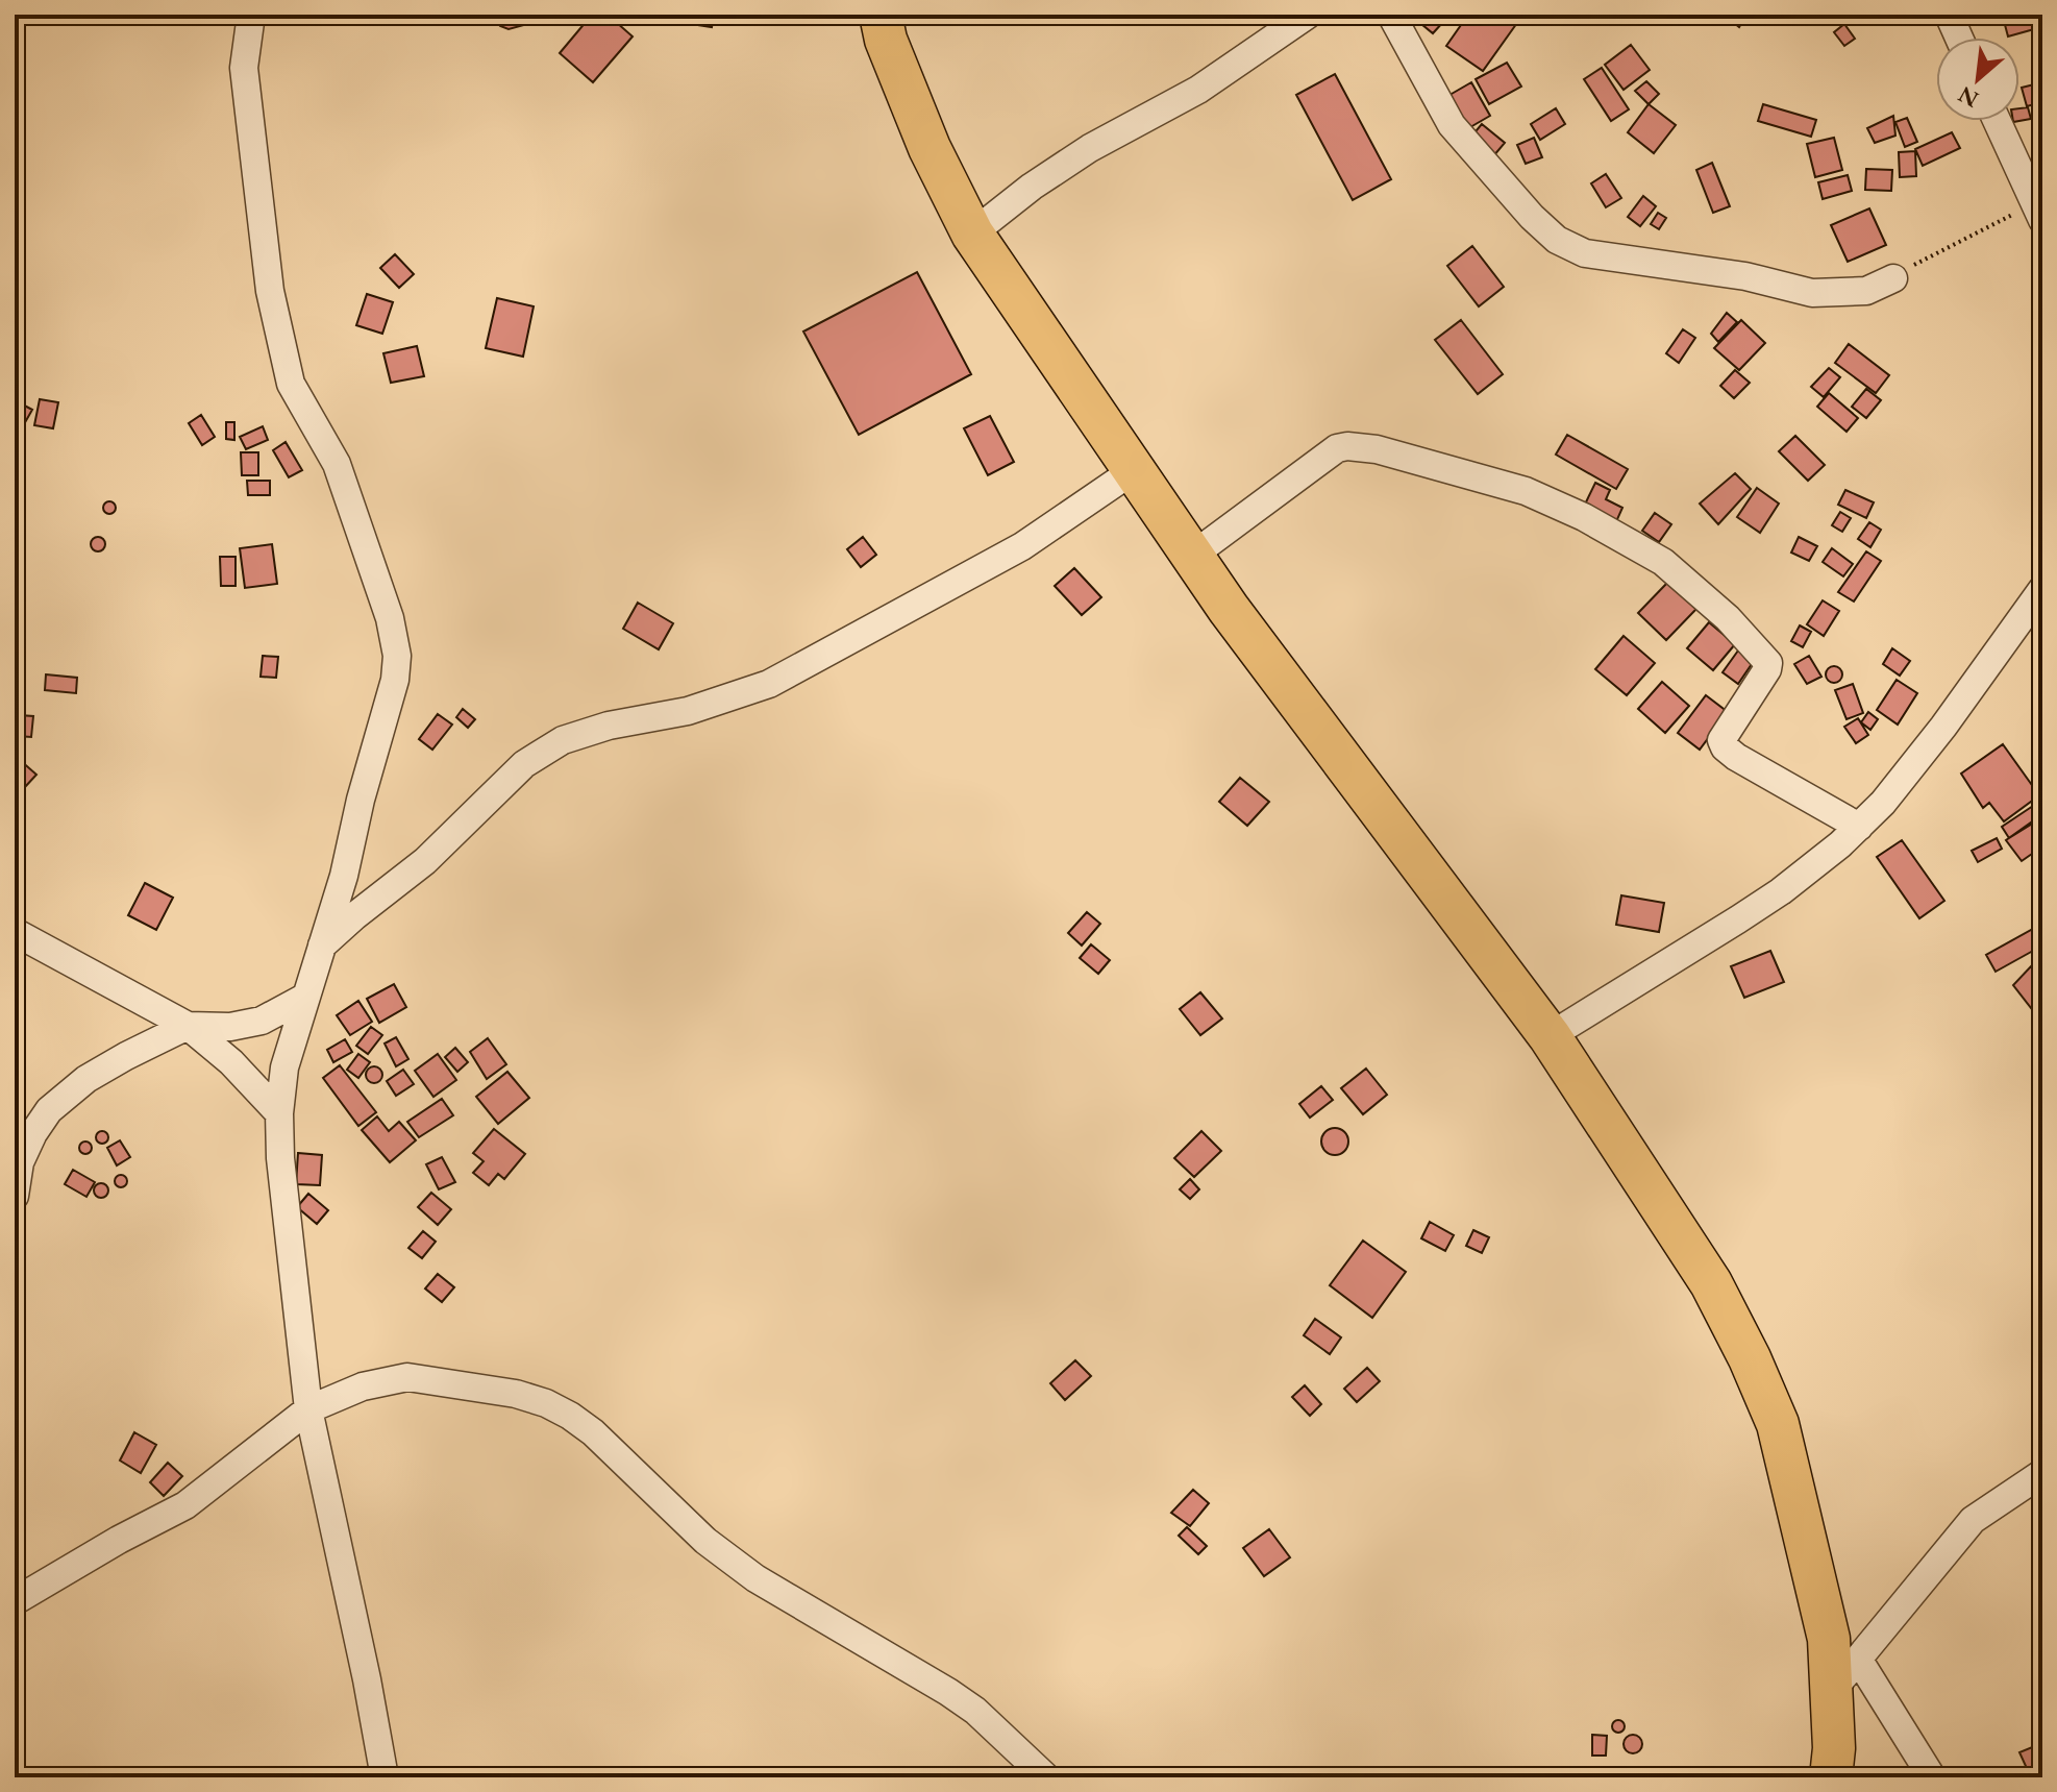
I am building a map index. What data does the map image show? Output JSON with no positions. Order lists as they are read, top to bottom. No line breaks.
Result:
{"north":"bottom left"}
